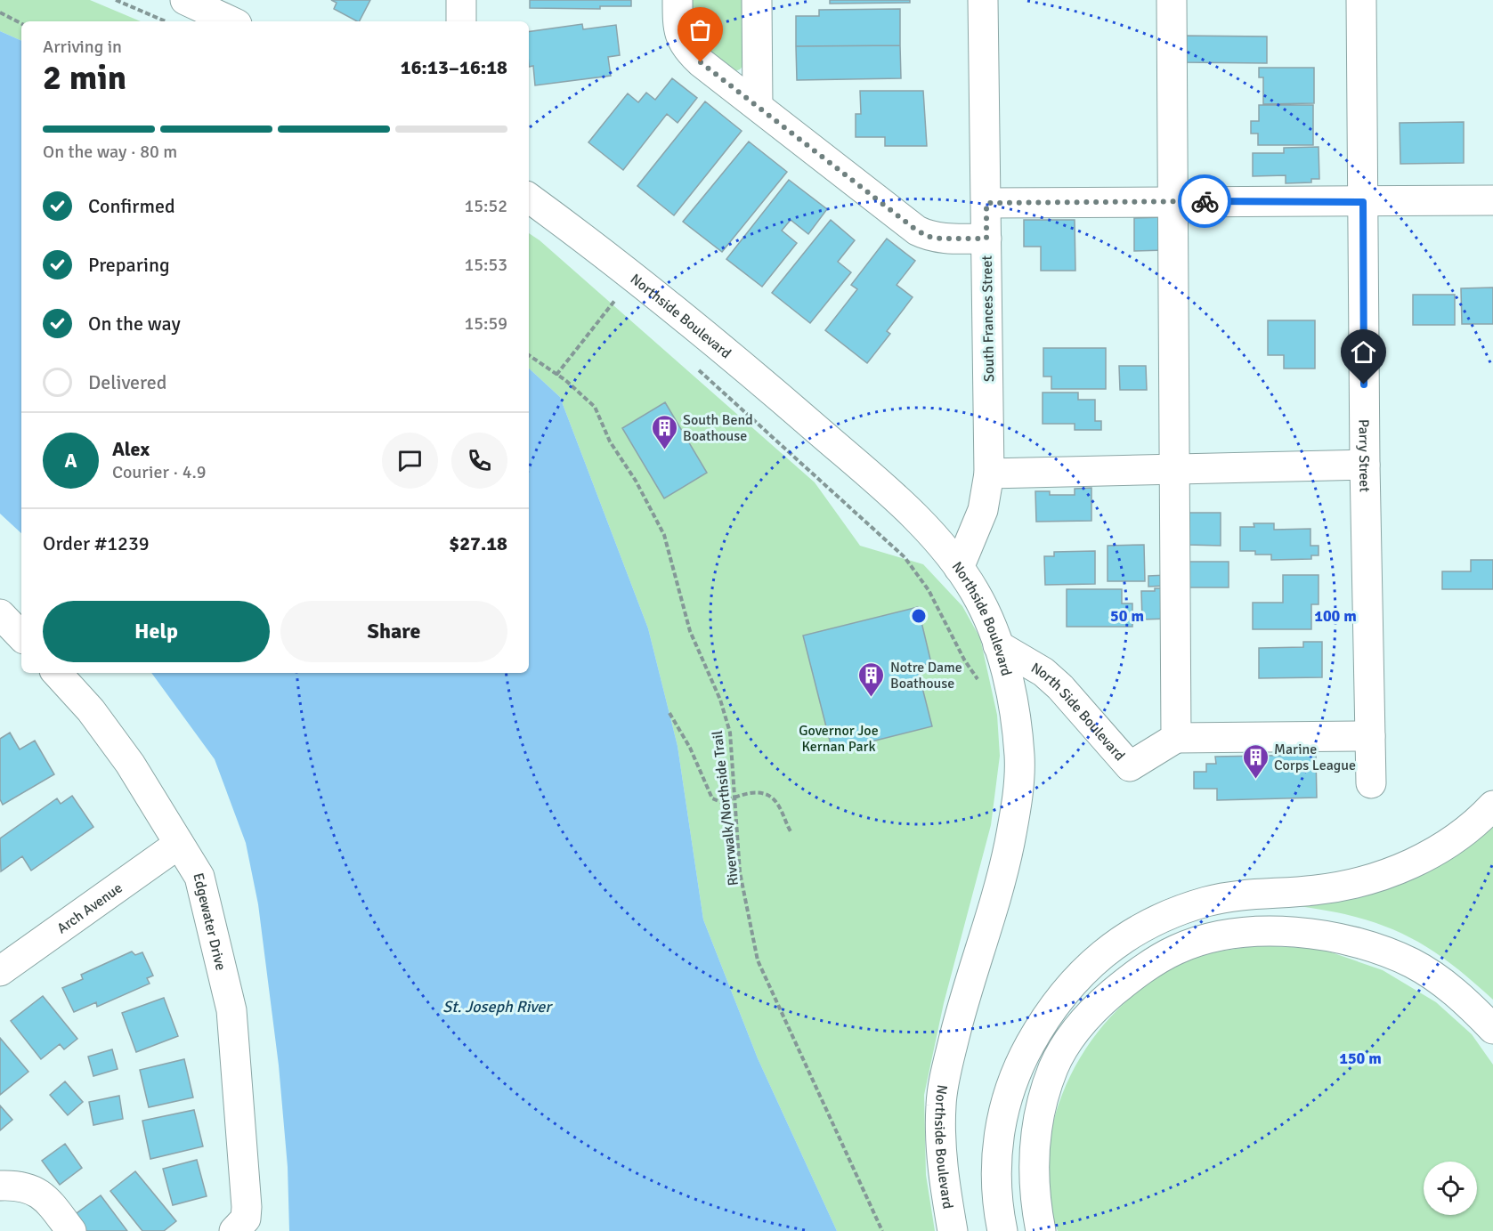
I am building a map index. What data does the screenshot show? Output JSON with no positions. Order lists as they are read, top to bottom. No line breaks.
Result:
{"streets":{"street":["Northside Boulevard","South Frances Street","Parry Street","North Side Boulevard","Arch Avenue","Edgewater Drive"],"path":["Riverwalk/Northside Trail"]},"crossings":[["Northside Boulevard","South Frances Street"],["Northside Boulevard","North Side Boulevard"],["Arch Avenue","Edgewater Drive"]],"water":["St. Joseph River"],"parks":["Governor Joe Kernan Park"],"places":{"building":["South Bend Boathouse","Notre Dame Boathouse","Marine Corps League"]},"page":{"heading":["2 min","Arriving in","16:13–16:18"],"panel":["Alex","Courier · 4.9","Order #1239","$27.18"],"bar":"On the way · 80 m","list":[["Confirmed","15:52"],["Preparing","15:53"],["On the way","15:59"],"Delivered"],"round":"A","buttons":["Help","Share"]},"rings":["50 m","100 m","150 m"]}
